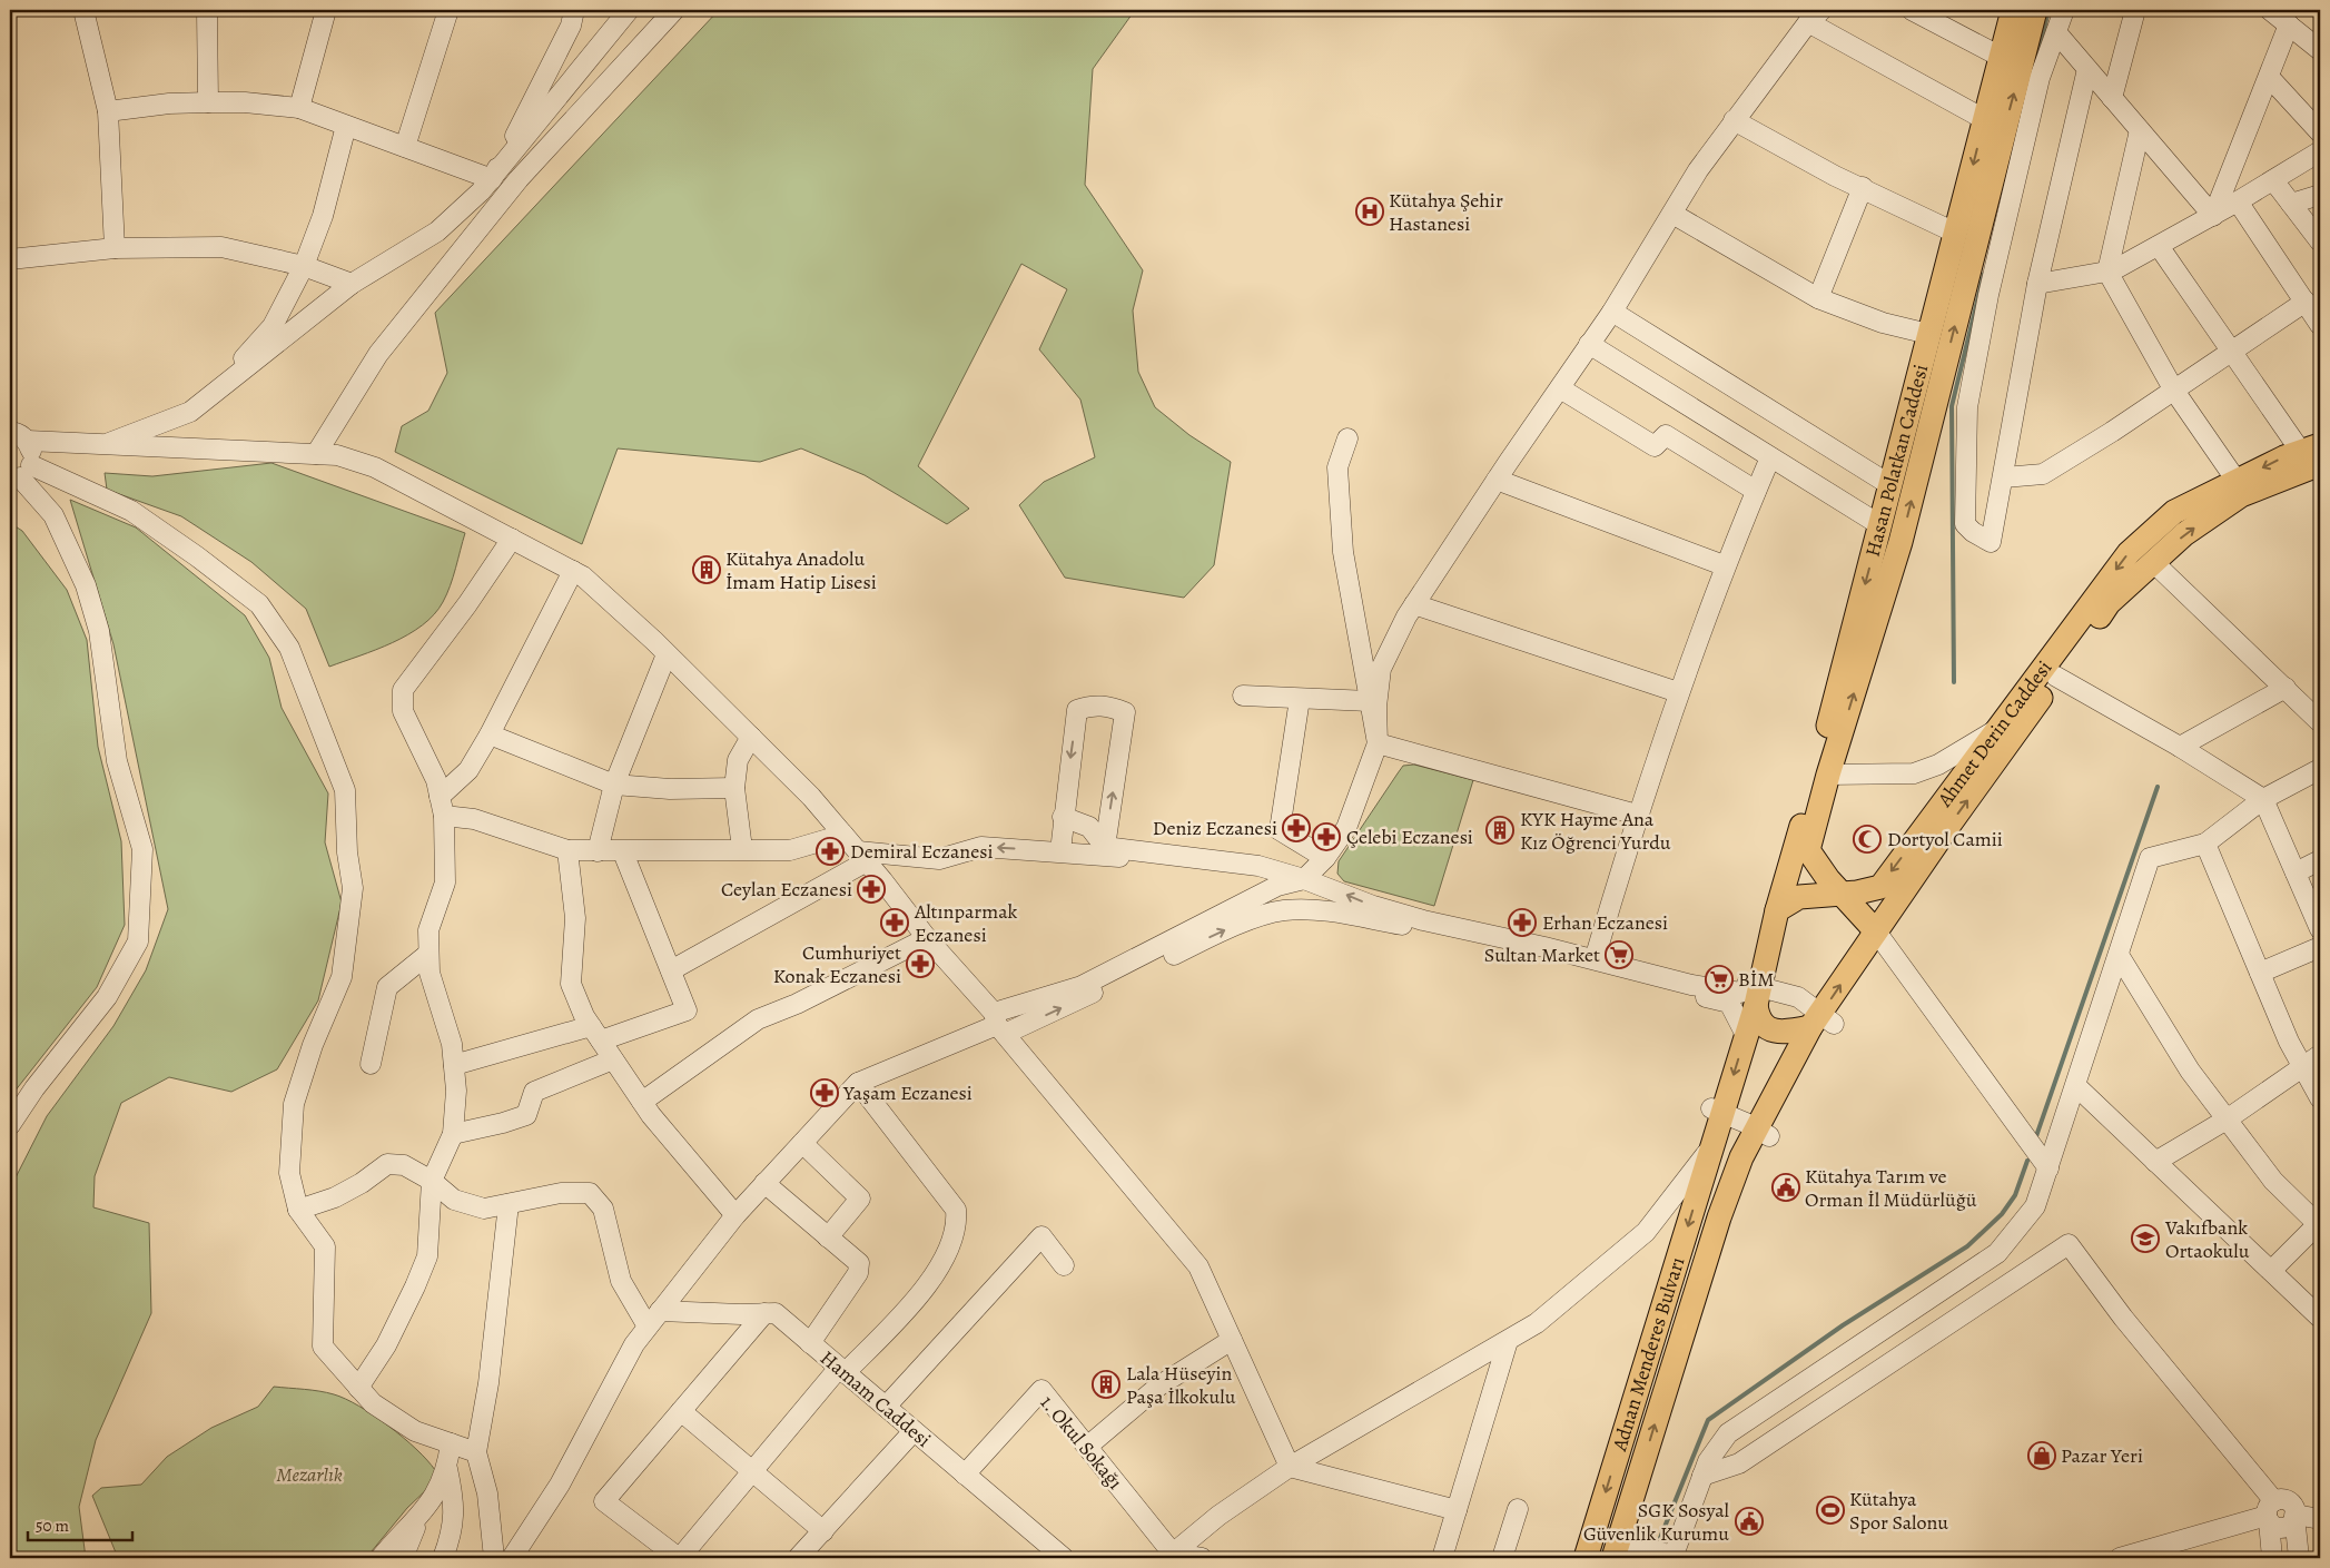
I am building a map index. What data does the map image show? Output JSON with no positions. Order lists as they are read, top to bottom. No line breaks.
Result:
{"streets":{"main road":["Hasan Polatkan Caddesi","Ahmet Derin Caddesi","Adnan Menderes Bulvarı"],"street":["Hamam Caddesi","1. Okul Sokağı"]},"crossings":[["Hasan Polatkan Caddesi","Ahmet Derin Caddesi"],["Ahmet Derin Caddesi","Adnan Menderes Bulvarı"],["Hamam Caddesi","1. Okul Sokağı"]],"parks":["Mezarlık"],"places":{"hospital":["Kütahya Şehir Hastanesi"],"building":["Kütahya Anadolu İmam Hatip Lisesi","KYK Hayme Ana Kız Öğrenci Yurdu","Lala Hüseyin Paşa İlkokulu"],"pharmacy":["Deniz Eczanesi","Çelebi Eczanesi","Demiral Eczanesi","Ceylan Eczanesi","Altınparmak Eczanesi","Erhan Eczanesi","Cumhuriyet Konak Eczanesi","Yaşam Eczanesi"],"mosque":["Dortyol Camii"],"supermarket":["Sultan Market","BİM"],"public building":["Kütahya Tarım ve Orman İl Müdürlüğü","SGK Sosyal Güvenlik Kurumu"],"school or university":["Vakıfbank Ortaokulu"],"shop":["Pazar Yeri"],"sports":["Kütahya Spor Salonu"]},"scale_bar":"50 m"}
